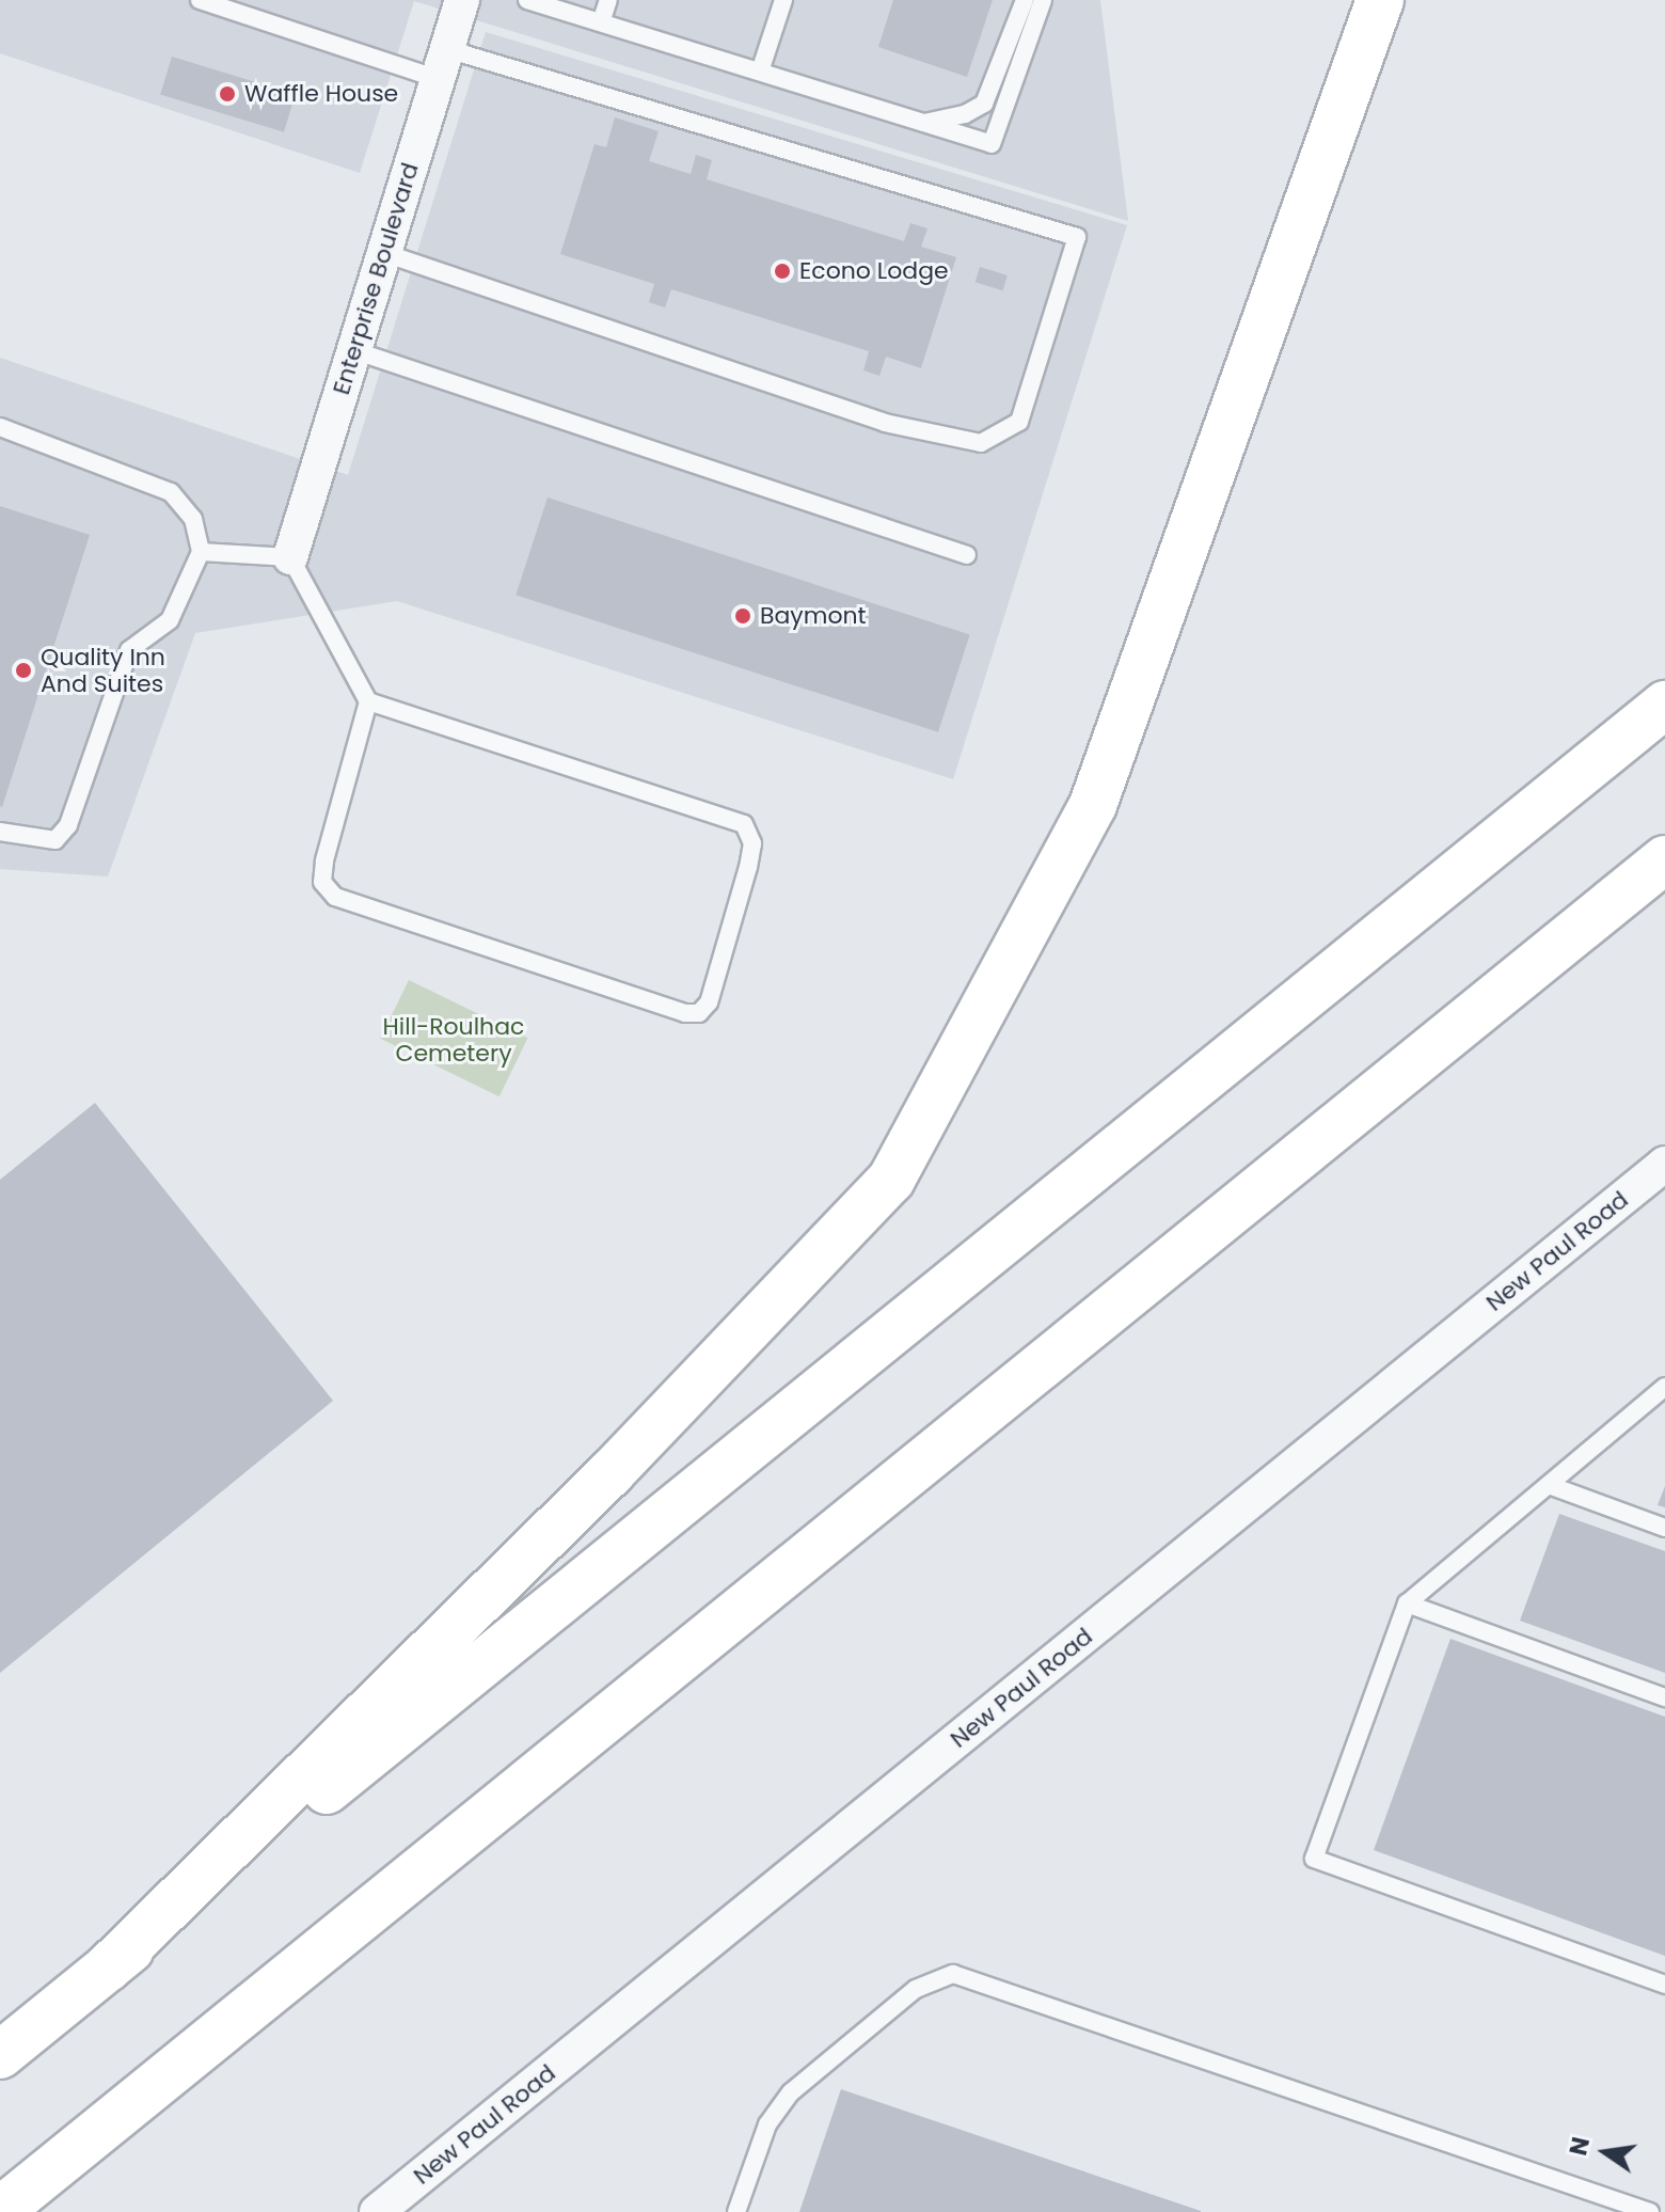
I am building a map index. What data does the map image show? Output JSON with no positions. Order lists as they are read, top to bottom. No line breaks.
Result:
{"streets":{"street":["Enterprise Boulevard","New Paul Road"]},"parks":["Hill-Roulhac Cemetery"],"places":["Waffle House","Econo Lodge","Baymont","Quality Inn And Suites"],"north":"left"}
